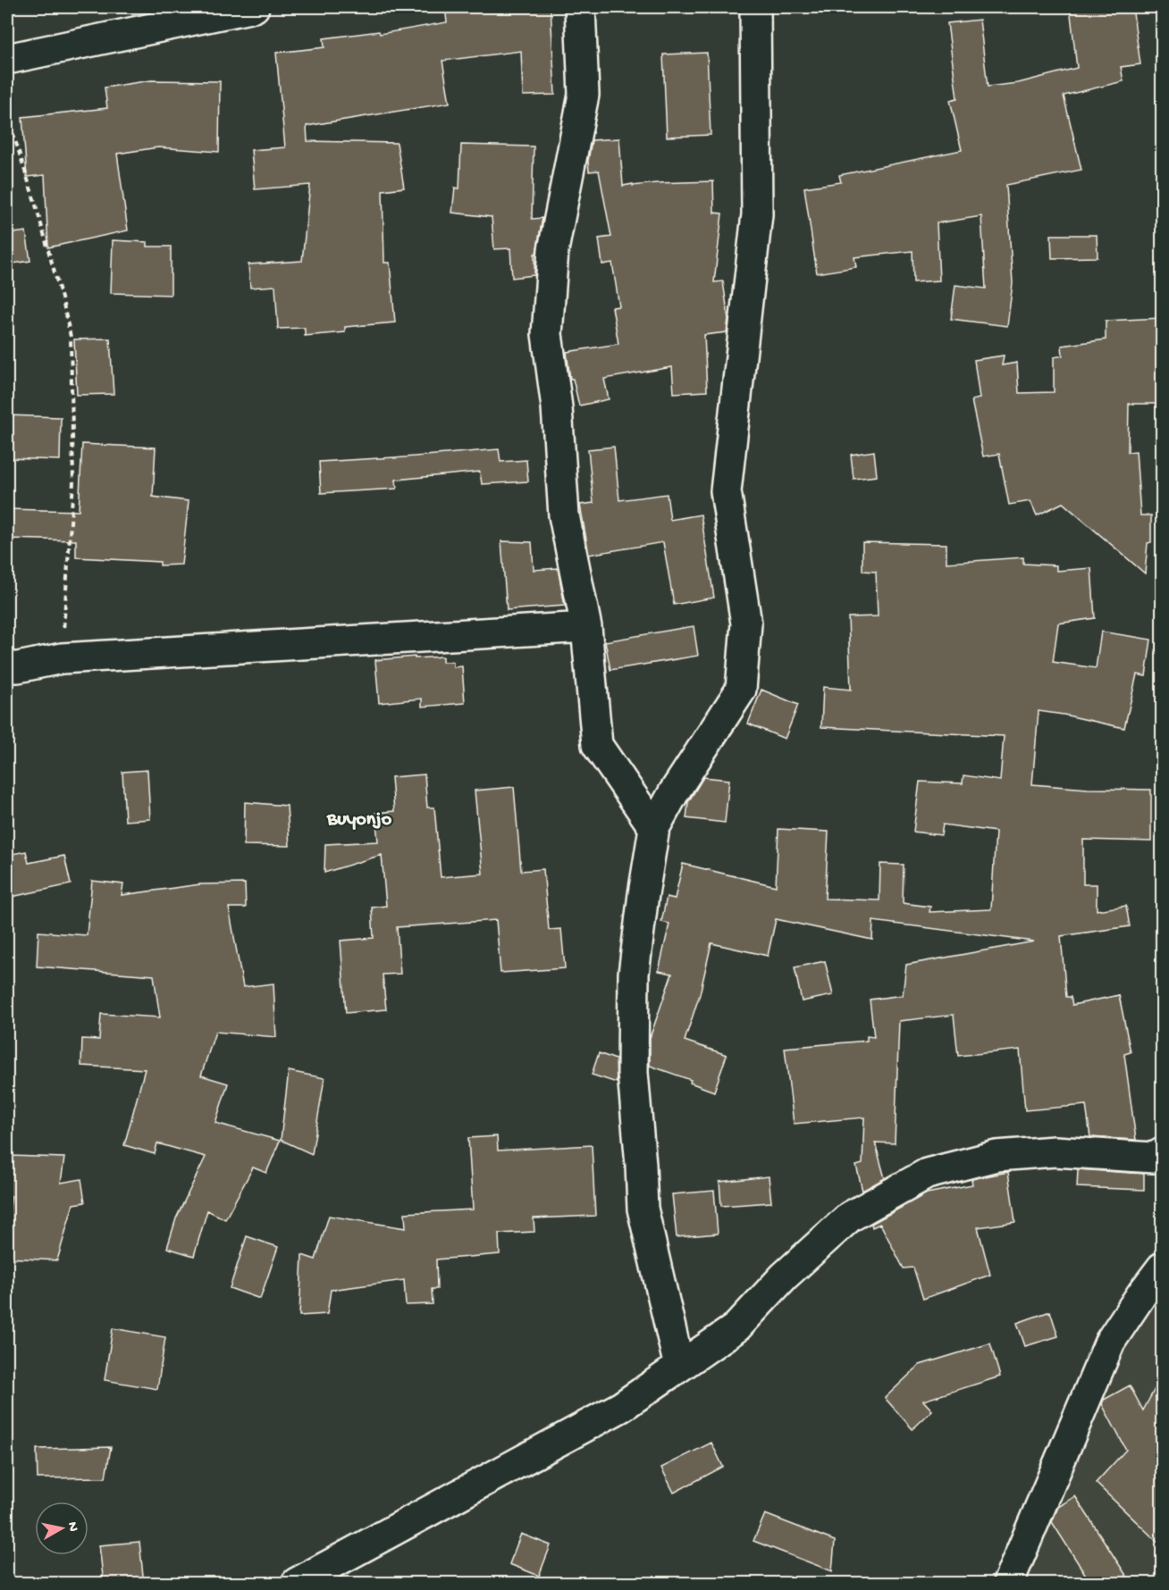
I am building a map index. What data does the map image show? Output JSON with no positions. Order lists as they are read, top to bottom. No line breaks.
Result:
{"districts":["Buyonjo"],"north":"right"}
